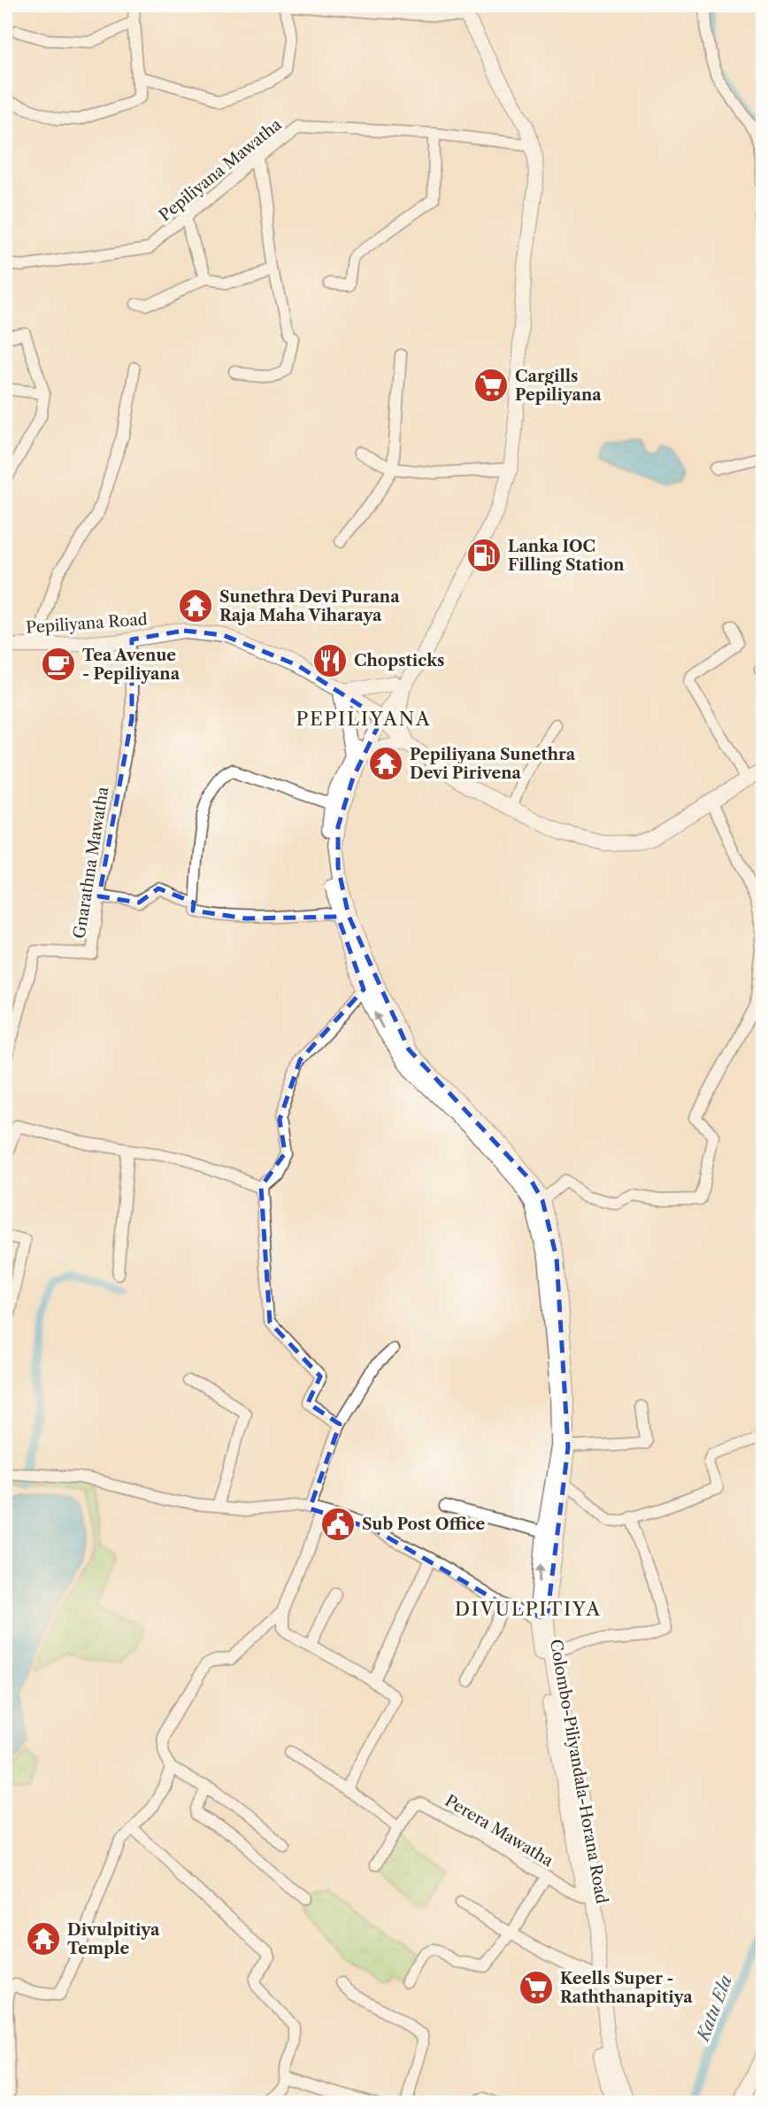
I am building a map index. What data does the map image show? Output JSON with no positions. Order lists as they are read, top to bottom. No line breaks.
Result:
{"streets":{"main road":["Pepiliyana Road","Colombo-Piliyandala-Horana Road"],"street":["Pepiliyana Mawatha","Gnarathna Mawatha","Perera Mawatha"]},"crossings":[["Pepiliyana Mawatha","Colombo-Piliyandala-Horana Road"],["Pepiliyana Road","Gnarathna Mawatha"],["Pepiliyana Road","Colombo-Piliyandala-Horana Road"],["Colombo-Piliyandala-Horana Road","Perera Mawatha"]],"districts":["PEPILIYANA","DIVULPITIYA"],"water":["Katu Ela"],"places":{"supermarket":["Cargills Pepiliyana","Keells Super - Raththanapitiya"],"fuel station":["Lanka IOC Filling Station"],"temple":["Sunethra Devi Purana Raja Maha Viharaya","Pepiliyana Sunethra Devi Pirivena","Divulpitiya Temple"],"restaurant":["Chopsticks"],"cafe":["Tea Avenue - Pepiliyana"],"public building":["Sub Post Office"]}}
